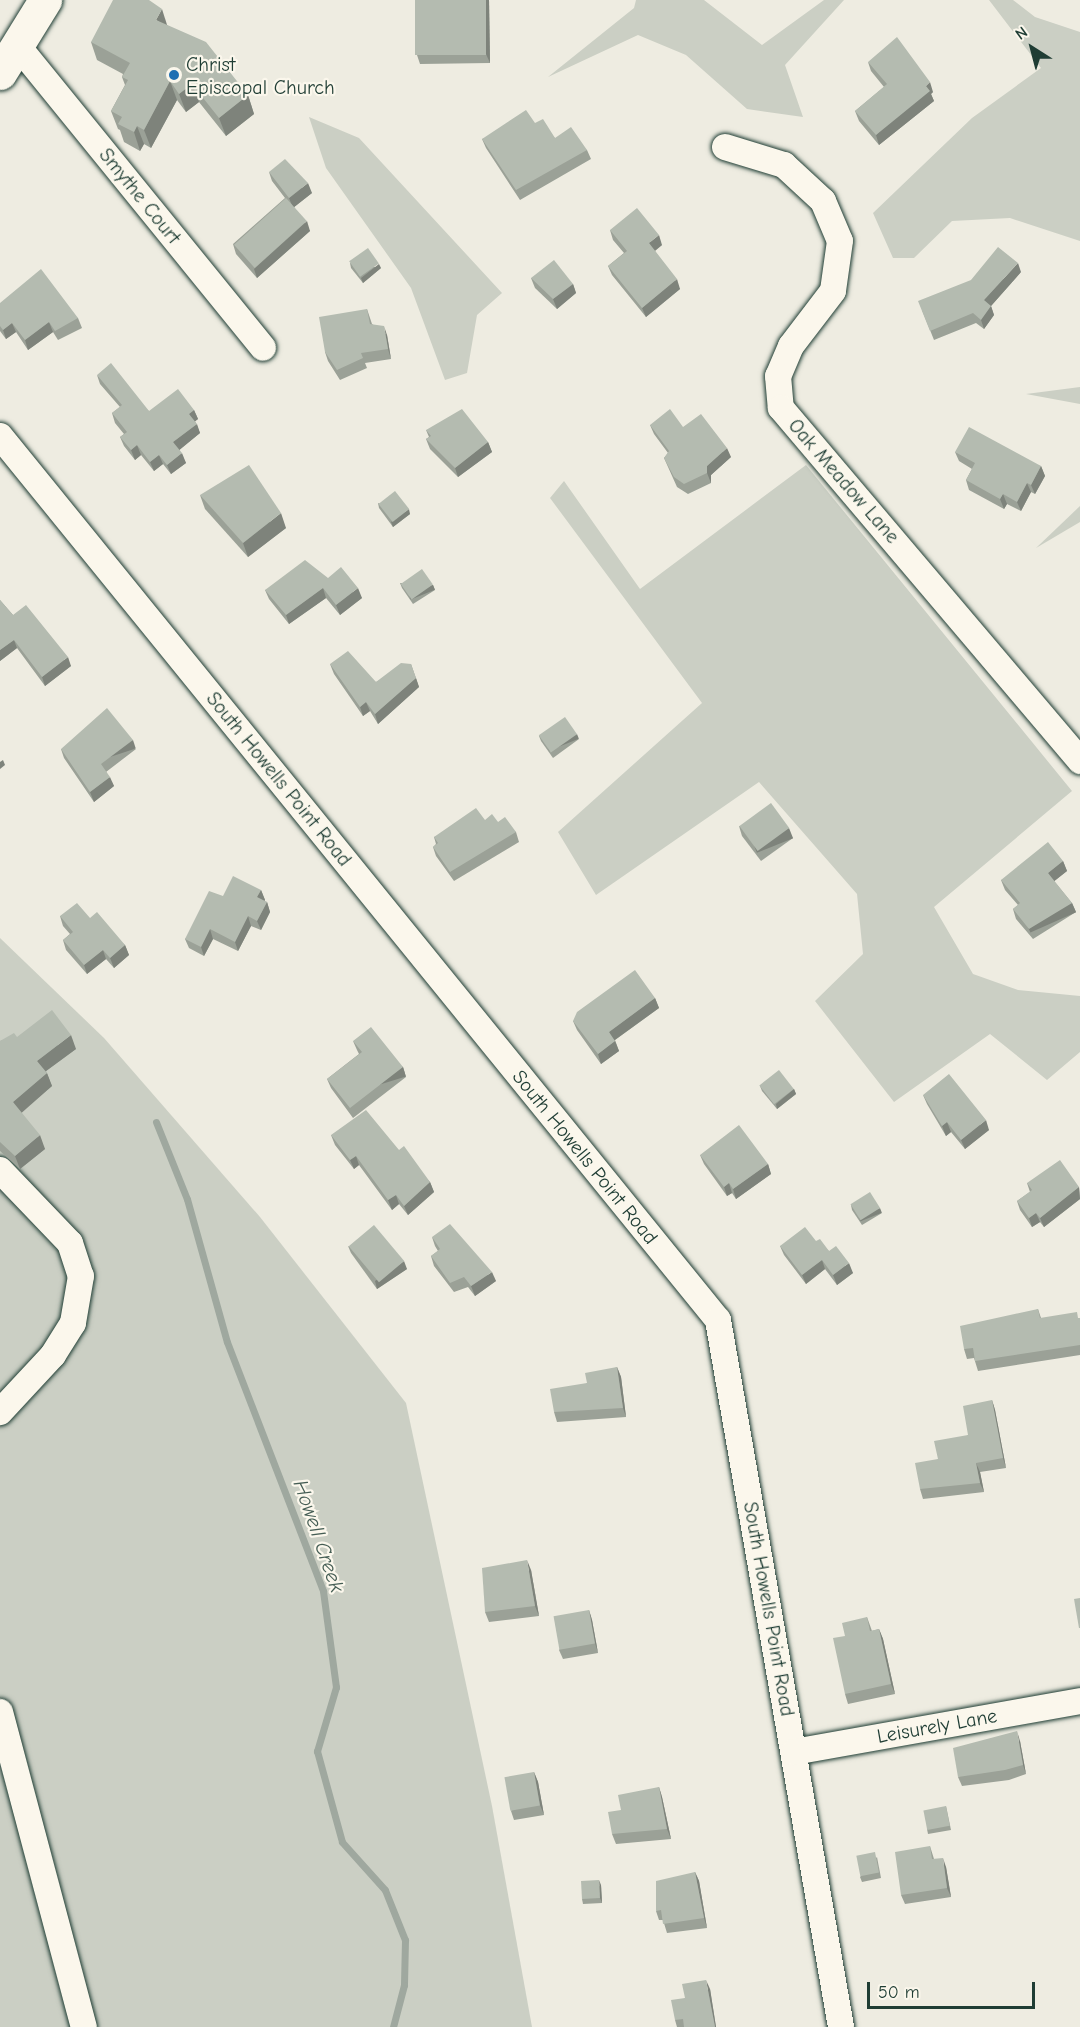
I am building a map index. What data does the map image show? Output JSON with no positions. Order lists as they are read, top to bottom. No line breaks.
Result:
{"streets":{"street":["Smythe Court","Oak Meadow Lane","South Howells Point Road","Leisurely Lane"]},"crossings":[["South Howells Point Road","Leisurely Lane"]],"water":["Howell Creek"],"places":["Christ Episcopal Church"],"scale_bar":"50 m","north":"top left"}
